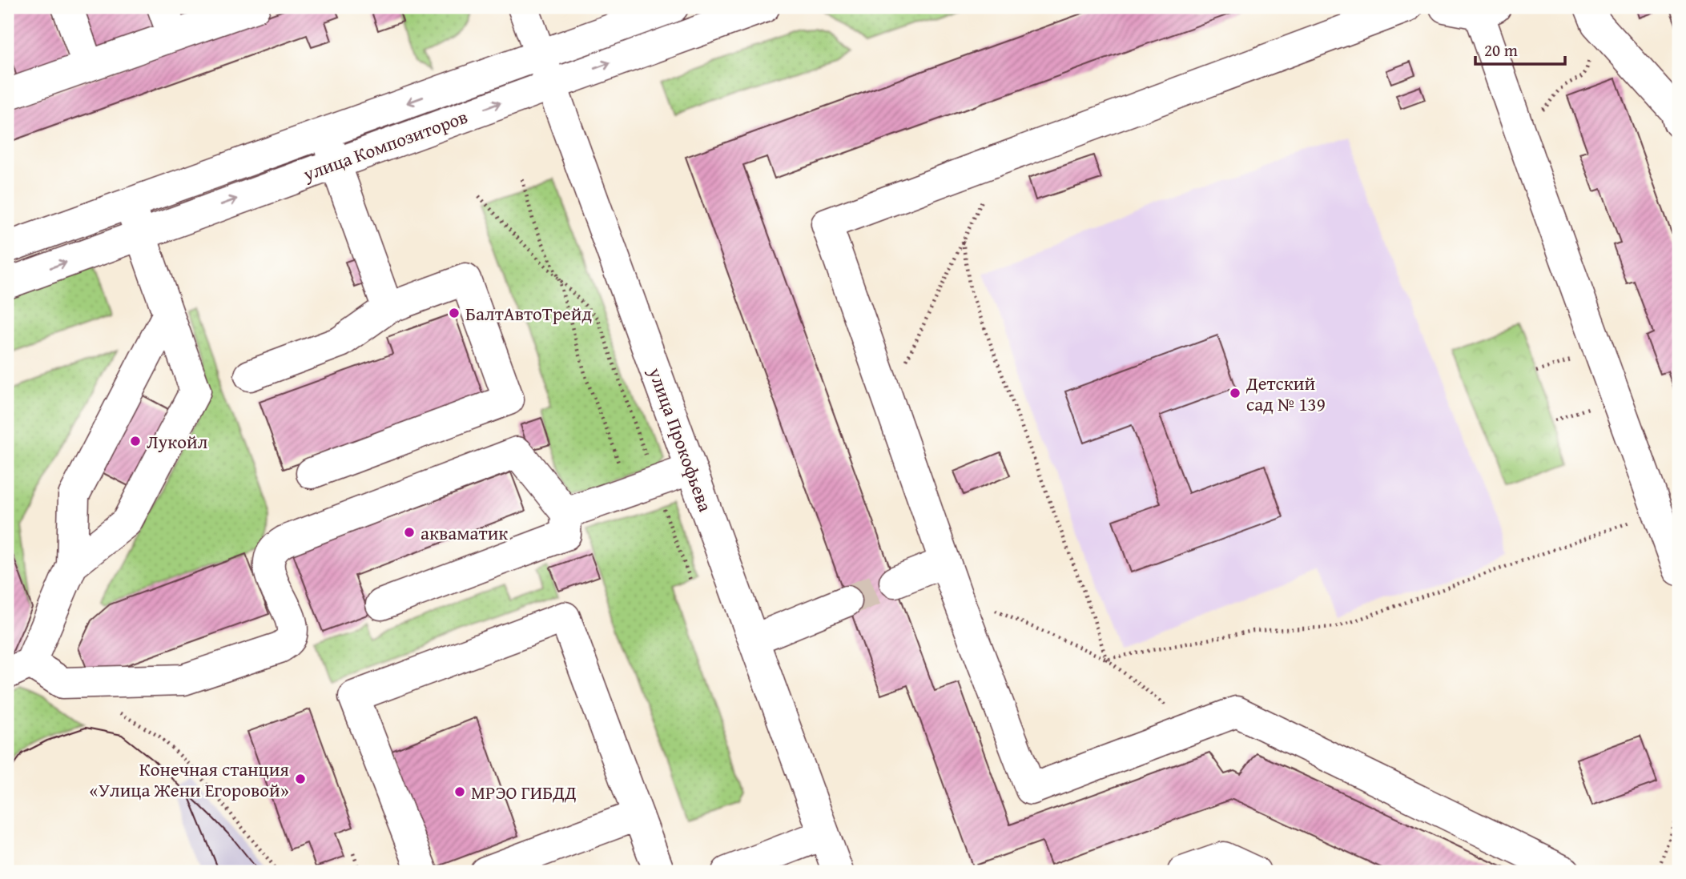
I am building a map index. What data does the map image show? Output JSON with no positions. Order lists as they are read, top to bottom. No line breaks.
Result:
{"streets":{"street":["улица Композиторов","улица Прокофьева"]},"crossings":[["улица Композиторов","улица Прокофьева"]],"places":["БалтАвтоТрейд","Детский сад № 139","Лукойл","акваматик","Конечная станция «Улица Жени Егоровой»","МРЭО ГИБДД"],"scale_bar":"20 m"}
